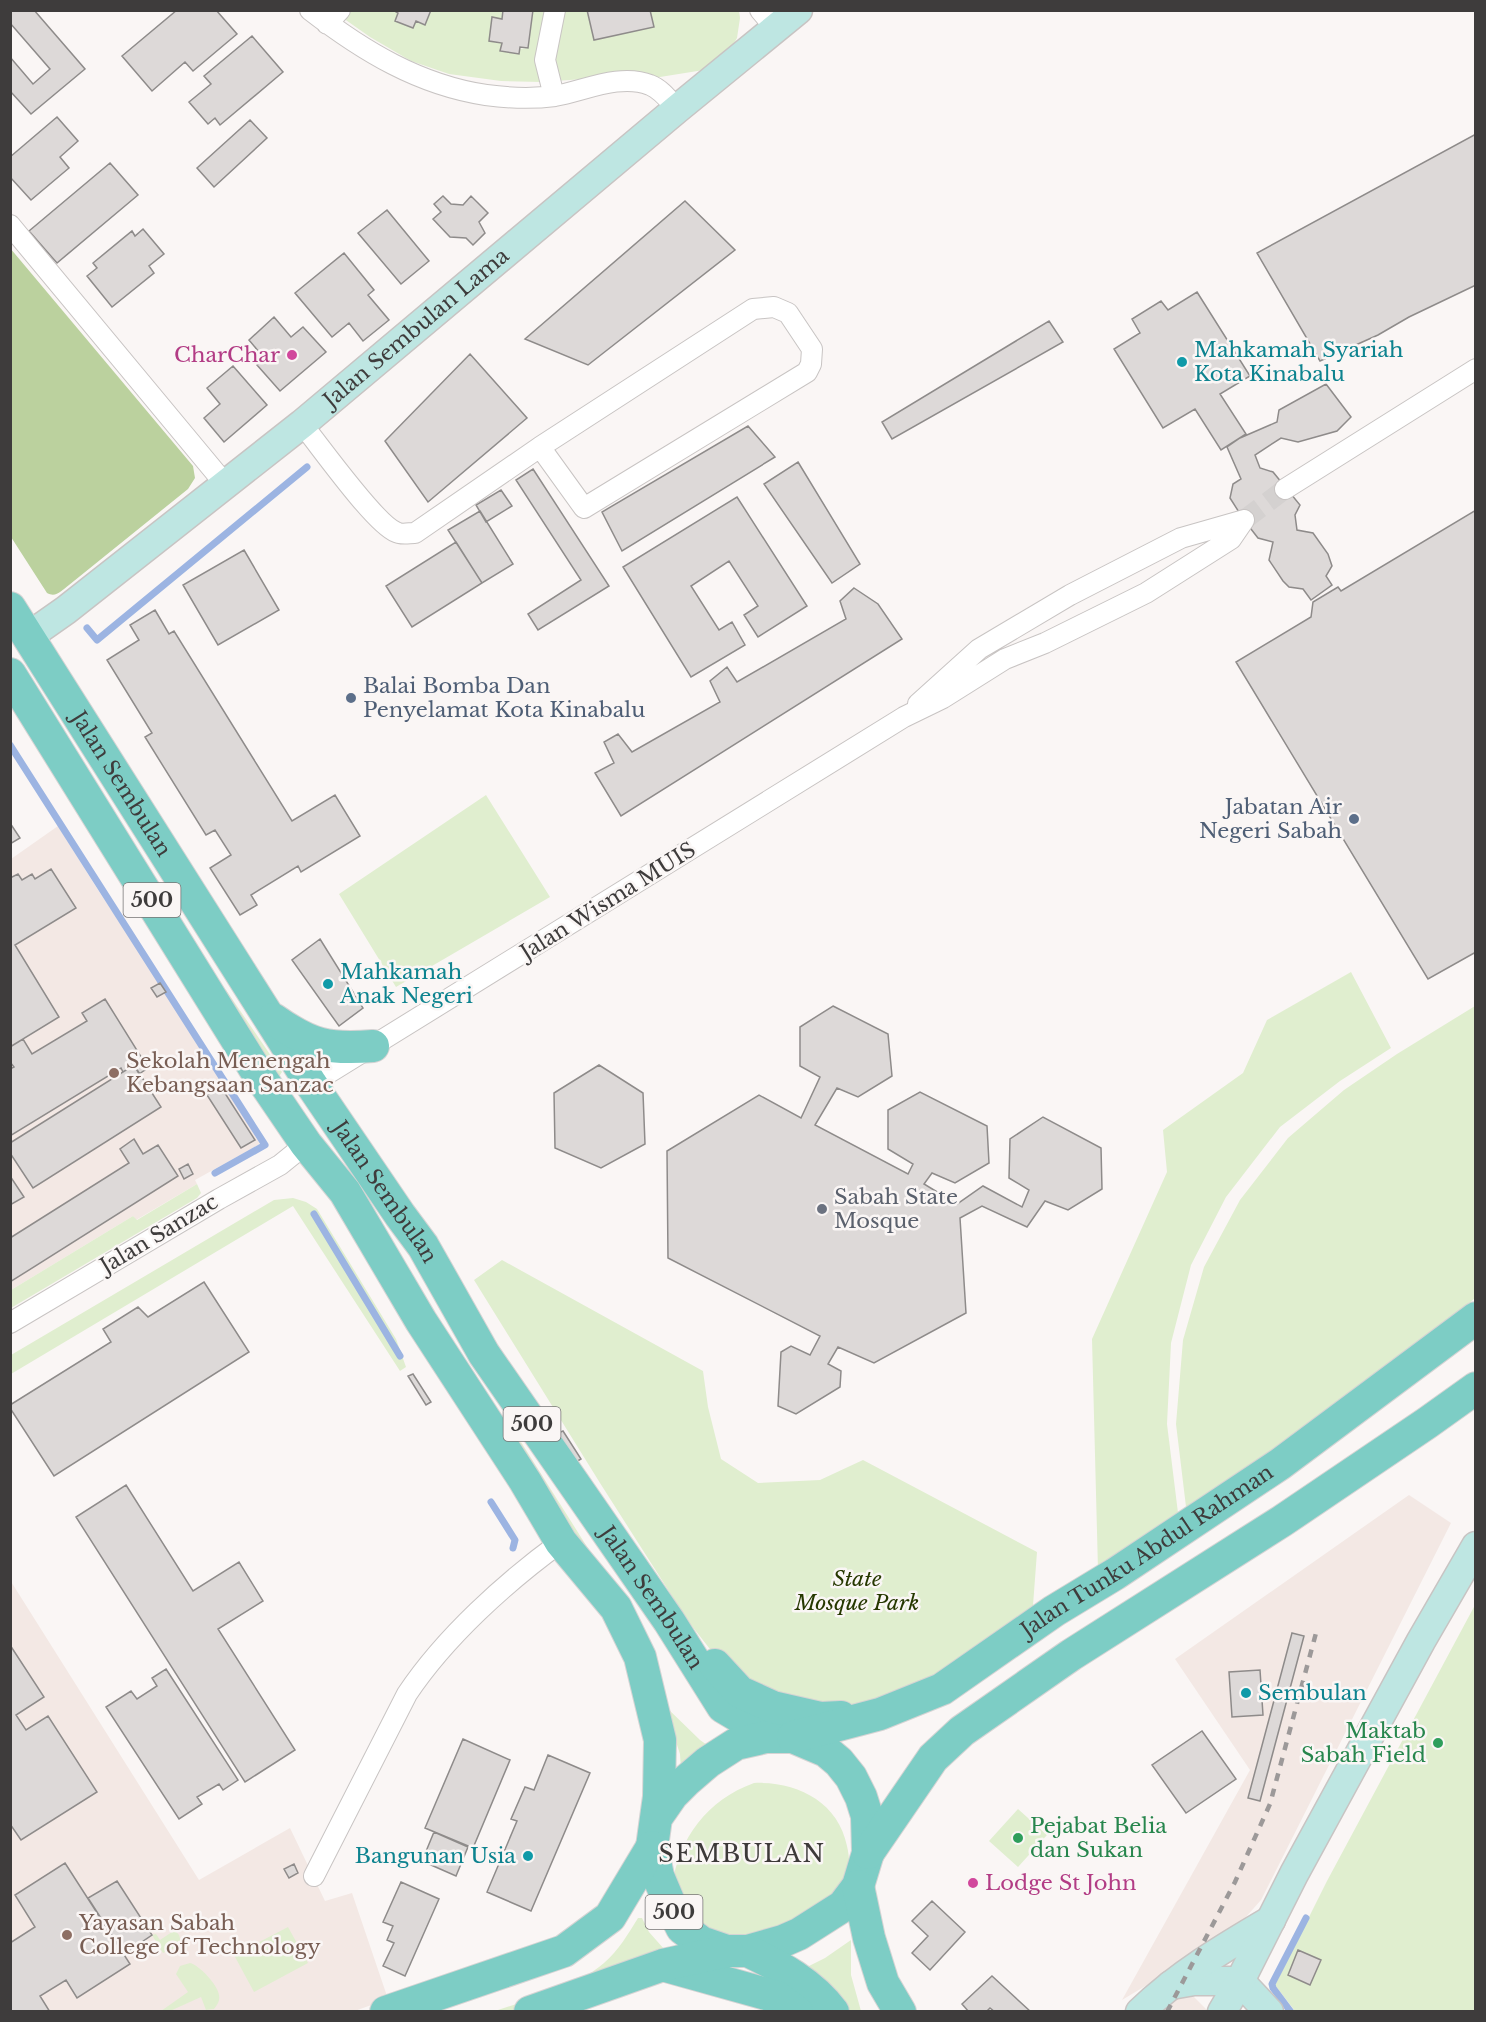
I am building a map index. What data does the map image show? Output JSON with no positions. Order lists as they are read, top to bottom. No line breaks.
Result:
{"streets":{"main road":["Jalan Sembulan","500","Jalan Tunku Abdul Rahman"],"street":["Jalan Sembulan Lama","Jalan Wisma MUIS","Jalan Sanzac"]},"crossings":[["Jalan Sembulan Lama","Jalan Sembulan"],["Jalan Sembulan","500"],["Jalan Sembulan","Jalan Wisma MUIS"],["Jalan Sembulan","Jalan Sanzac"],["Jalan Sembulan","Jalan Tunku Abdul Rahman"],["500","Jalan Tunku Abdul Rahman"]],"districts":["SEMBULAN"],"parks":["State Mosque Park"],"places":["CharChar","Mahkamah Syariah Kota Kinabalu","Balai Bomba Dan Penyelamat Kota Kinabalu","Jabatan Air Negeri Sabah","Mahkamah Anak Negeri","Sekolah Menengah Kebangsaan Sanzac","Sabah State Mosque","Sembulan","Maktab Sabah Field","Pejabat Belia dan Sukan","Bangunan Usia","Lodge St John","Yayasan Sabah College of Technology"]}
